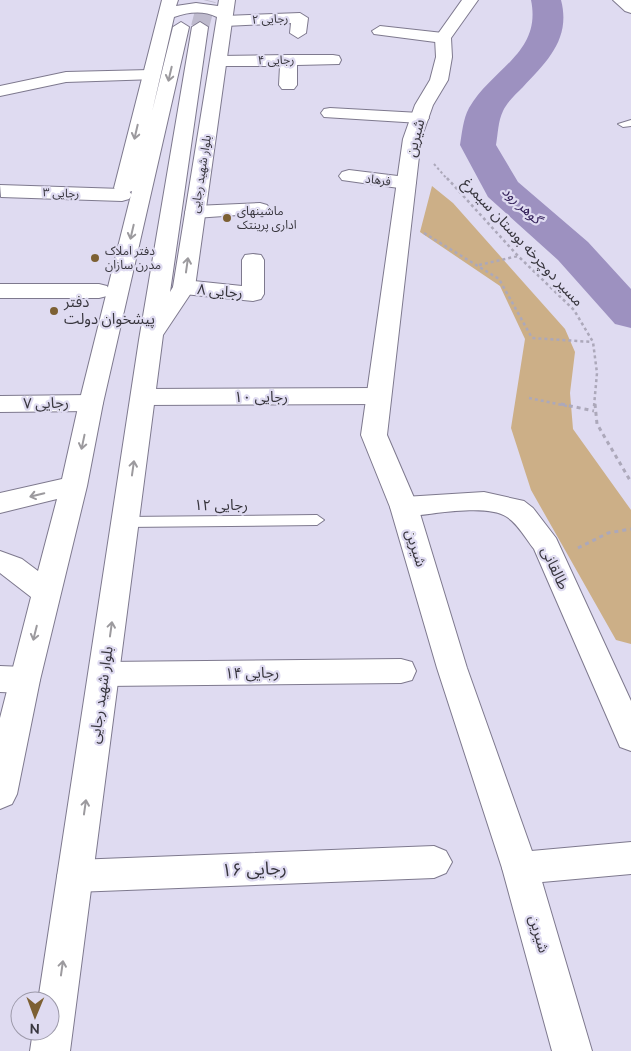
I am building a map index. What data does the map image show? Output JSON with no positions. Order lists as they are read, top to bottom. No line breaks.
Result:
{"streets":{"main road":["رجایی ۲","رجایی ۴","شیرین","بلوار شهید رجایی","فرهاد","رجایی ۳","رجایی ۸","رجایی ۱۰","رجایی ۷","طالقانی","رجایی ۱۴","رجایی ۱۶"],"lane":["رجایی ۱۲"],"path":["مسیر دوچرخه بوستان سیمرغ"]},"crossings":[["رجایی ۲","بلوار شهید رجایی"],["رجایی ۴","بلوار شهید رجایی"],["شیرین","فرهاد"],["شیرین","مسیر دوچرخه بوستان سیمرغ"],["شیرین","رجایی ۱۰"],["شیرین","طالقانی"],["بلوار شهید رجایی","رجایی ۸"],["بلوار شهید رجایی","رجایی ۱۰"],["بلوار شهید رجایی","رجایی ۱۲"],["بلوار شهید رجایی","رجایی ۱۴"],["بلوار شهید رجایی","رجایی ۱۶"]],"water":["گوهر رود"],"places":["ماشینهای اداری پرینتک","دفتر املاک مدرن سازان","دفتر پیشخوان دولت"],"north":"bottom"}
